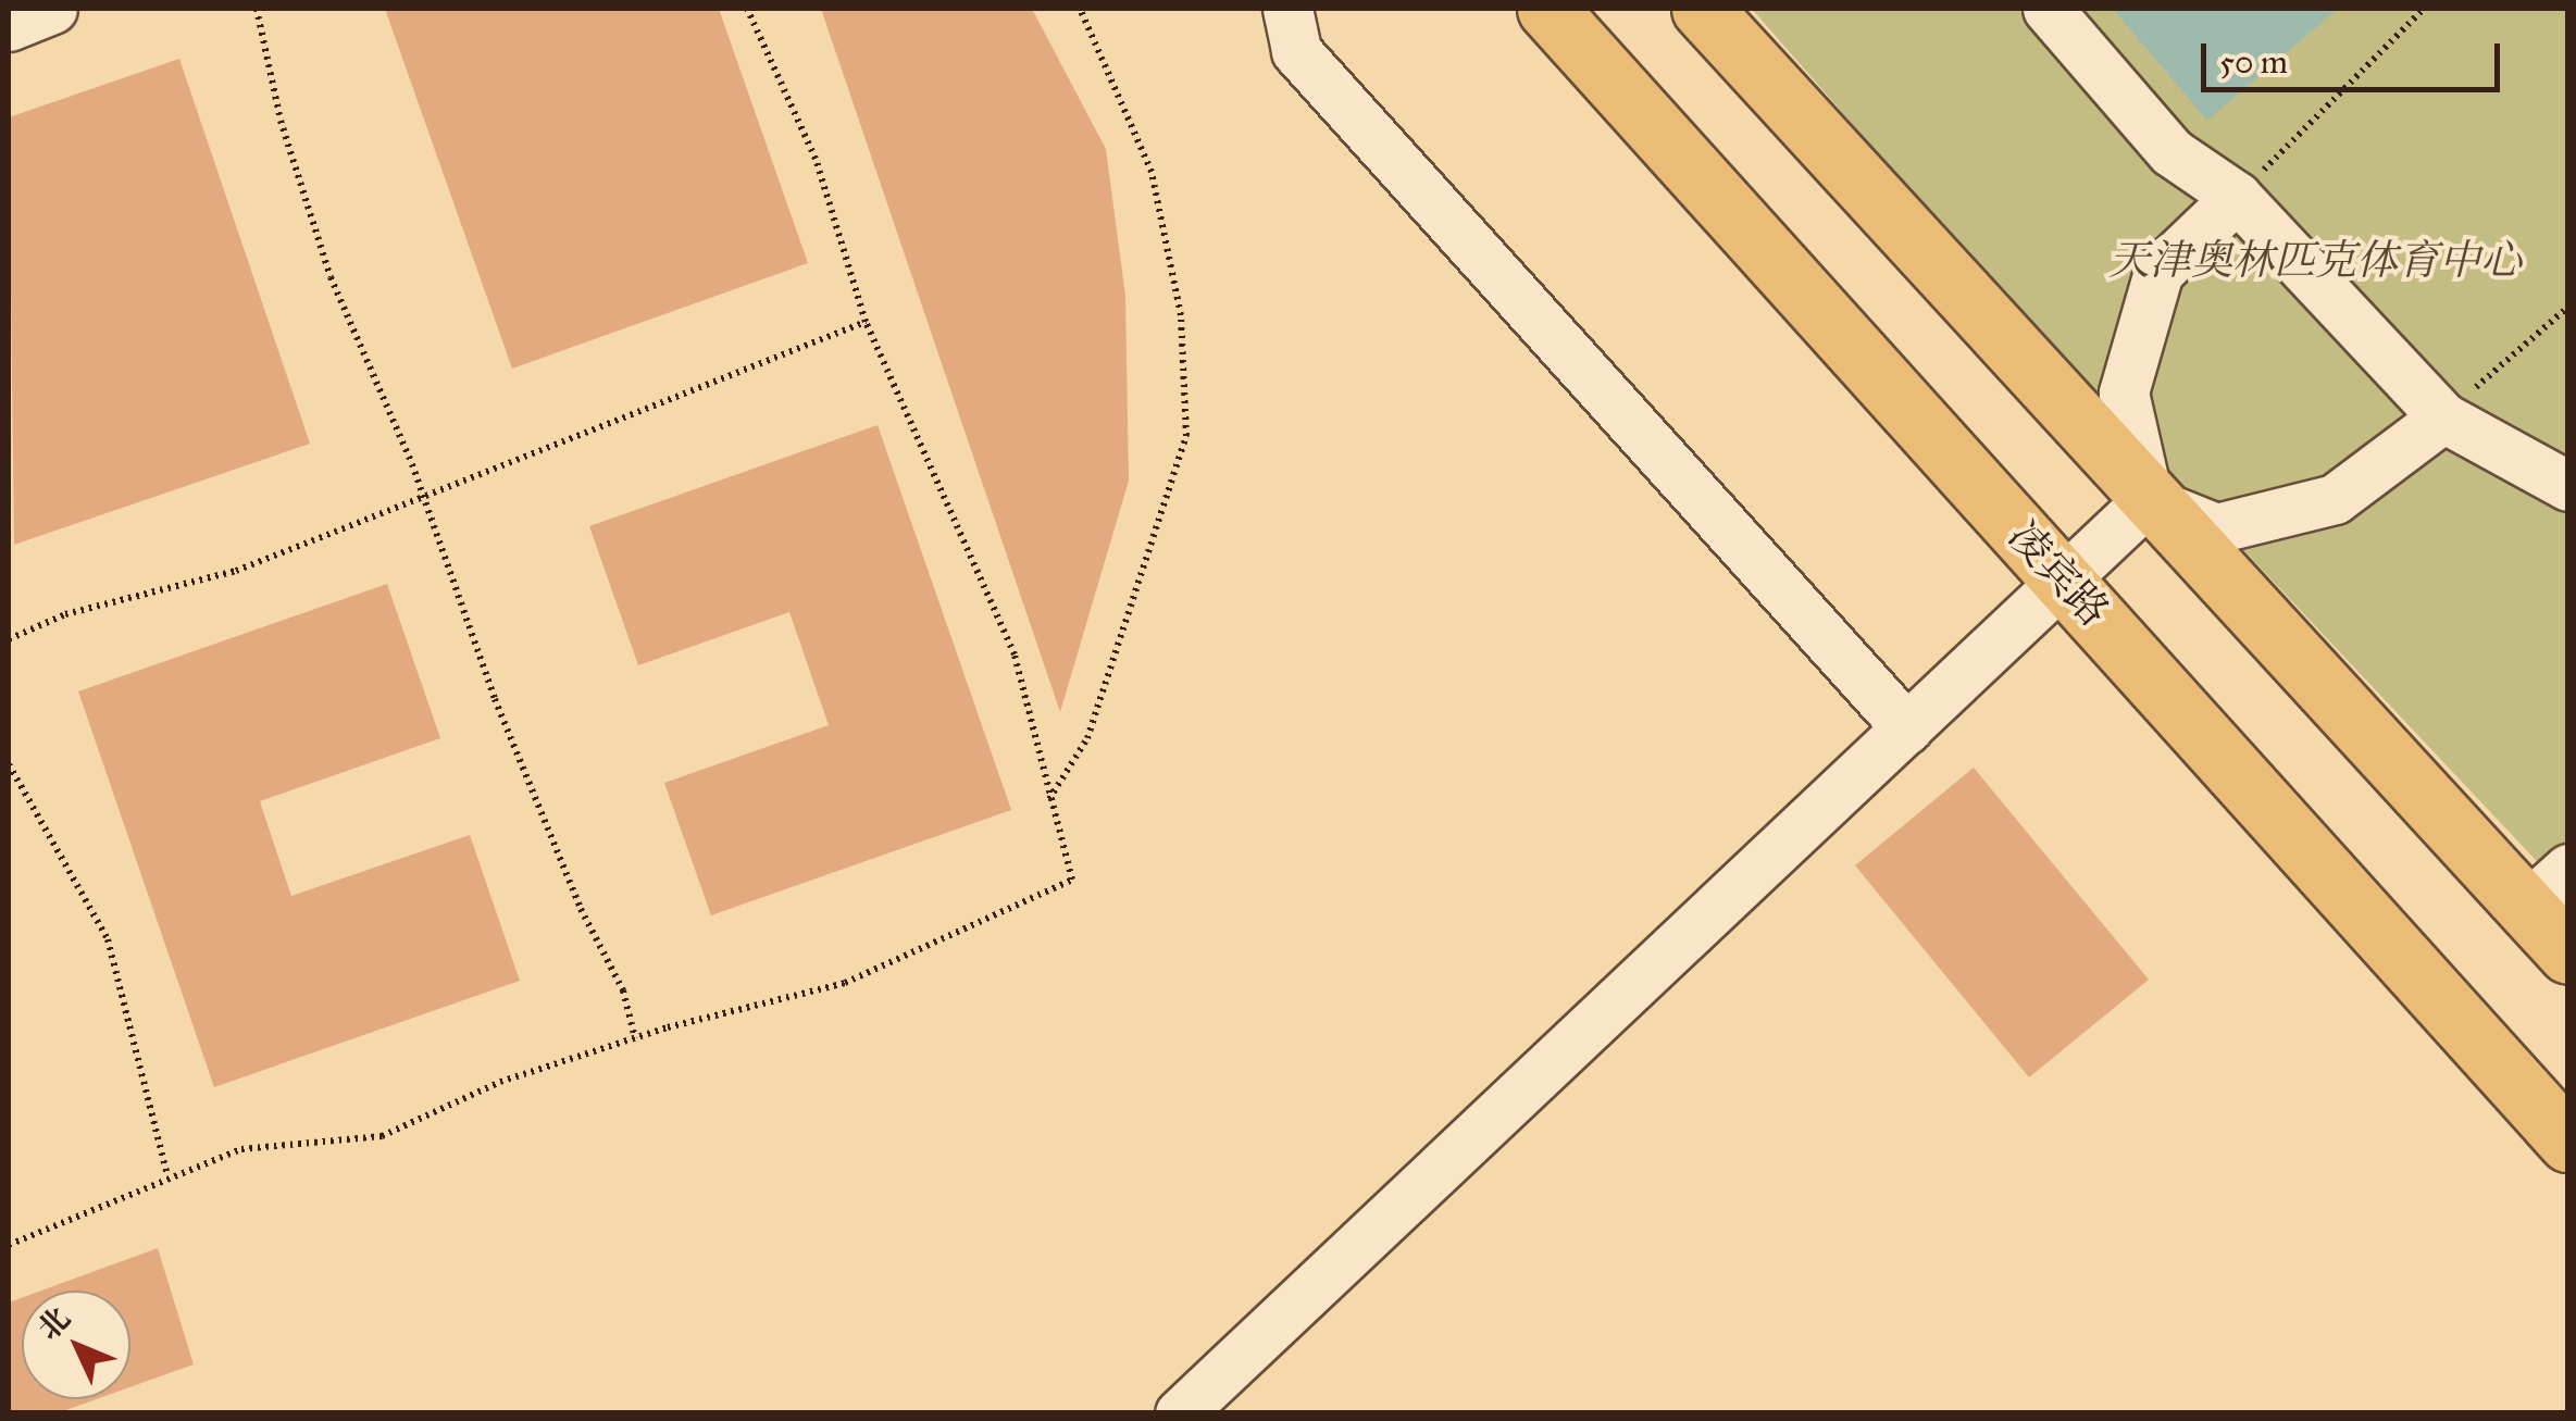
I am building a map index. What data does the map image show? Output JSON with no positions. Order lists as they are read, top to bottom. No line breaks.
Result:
{"streets":{"main road":["凌宾路"]},"parks":["天津奥林匹克体育中心"],"scale_bar":"50 m","north":"top left"}
